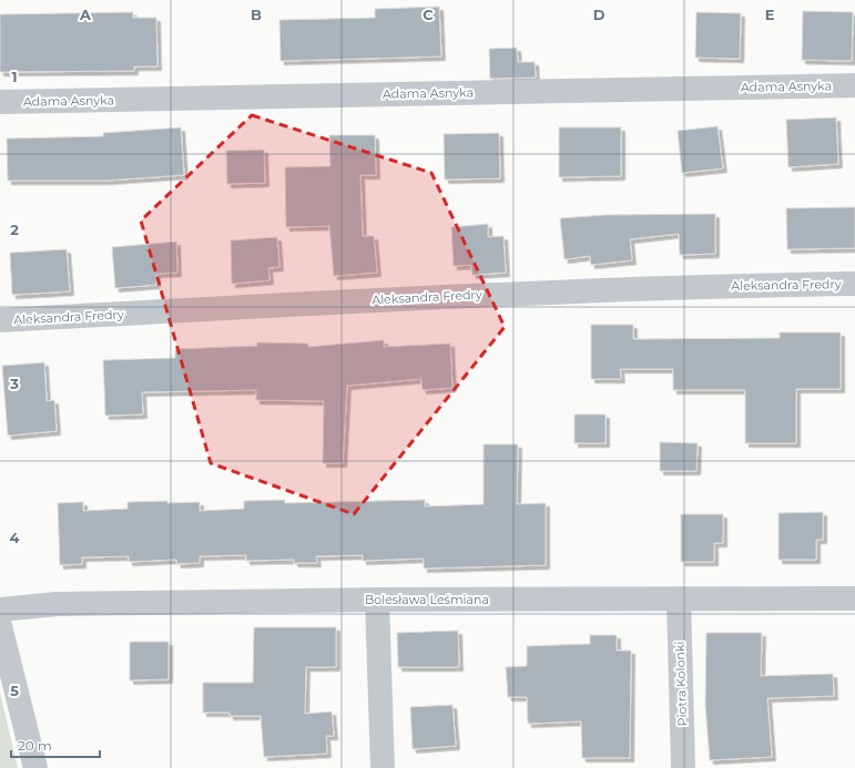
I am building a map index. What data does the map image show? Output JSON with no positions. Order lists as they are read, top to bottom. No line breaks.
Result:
{"streets":{"street":["Adama Asnyka","Aleksandra Fredry","Bolesława Leśmiana","Piotra Kolonki"]},"crossings":[["Bolesława Leśmiana","Piotra Kolonki"]],"scale_bar":"20 m","grid":{"columns":["A","B","C","D","E"],"rows":["1","2","3","4","5"]}}
